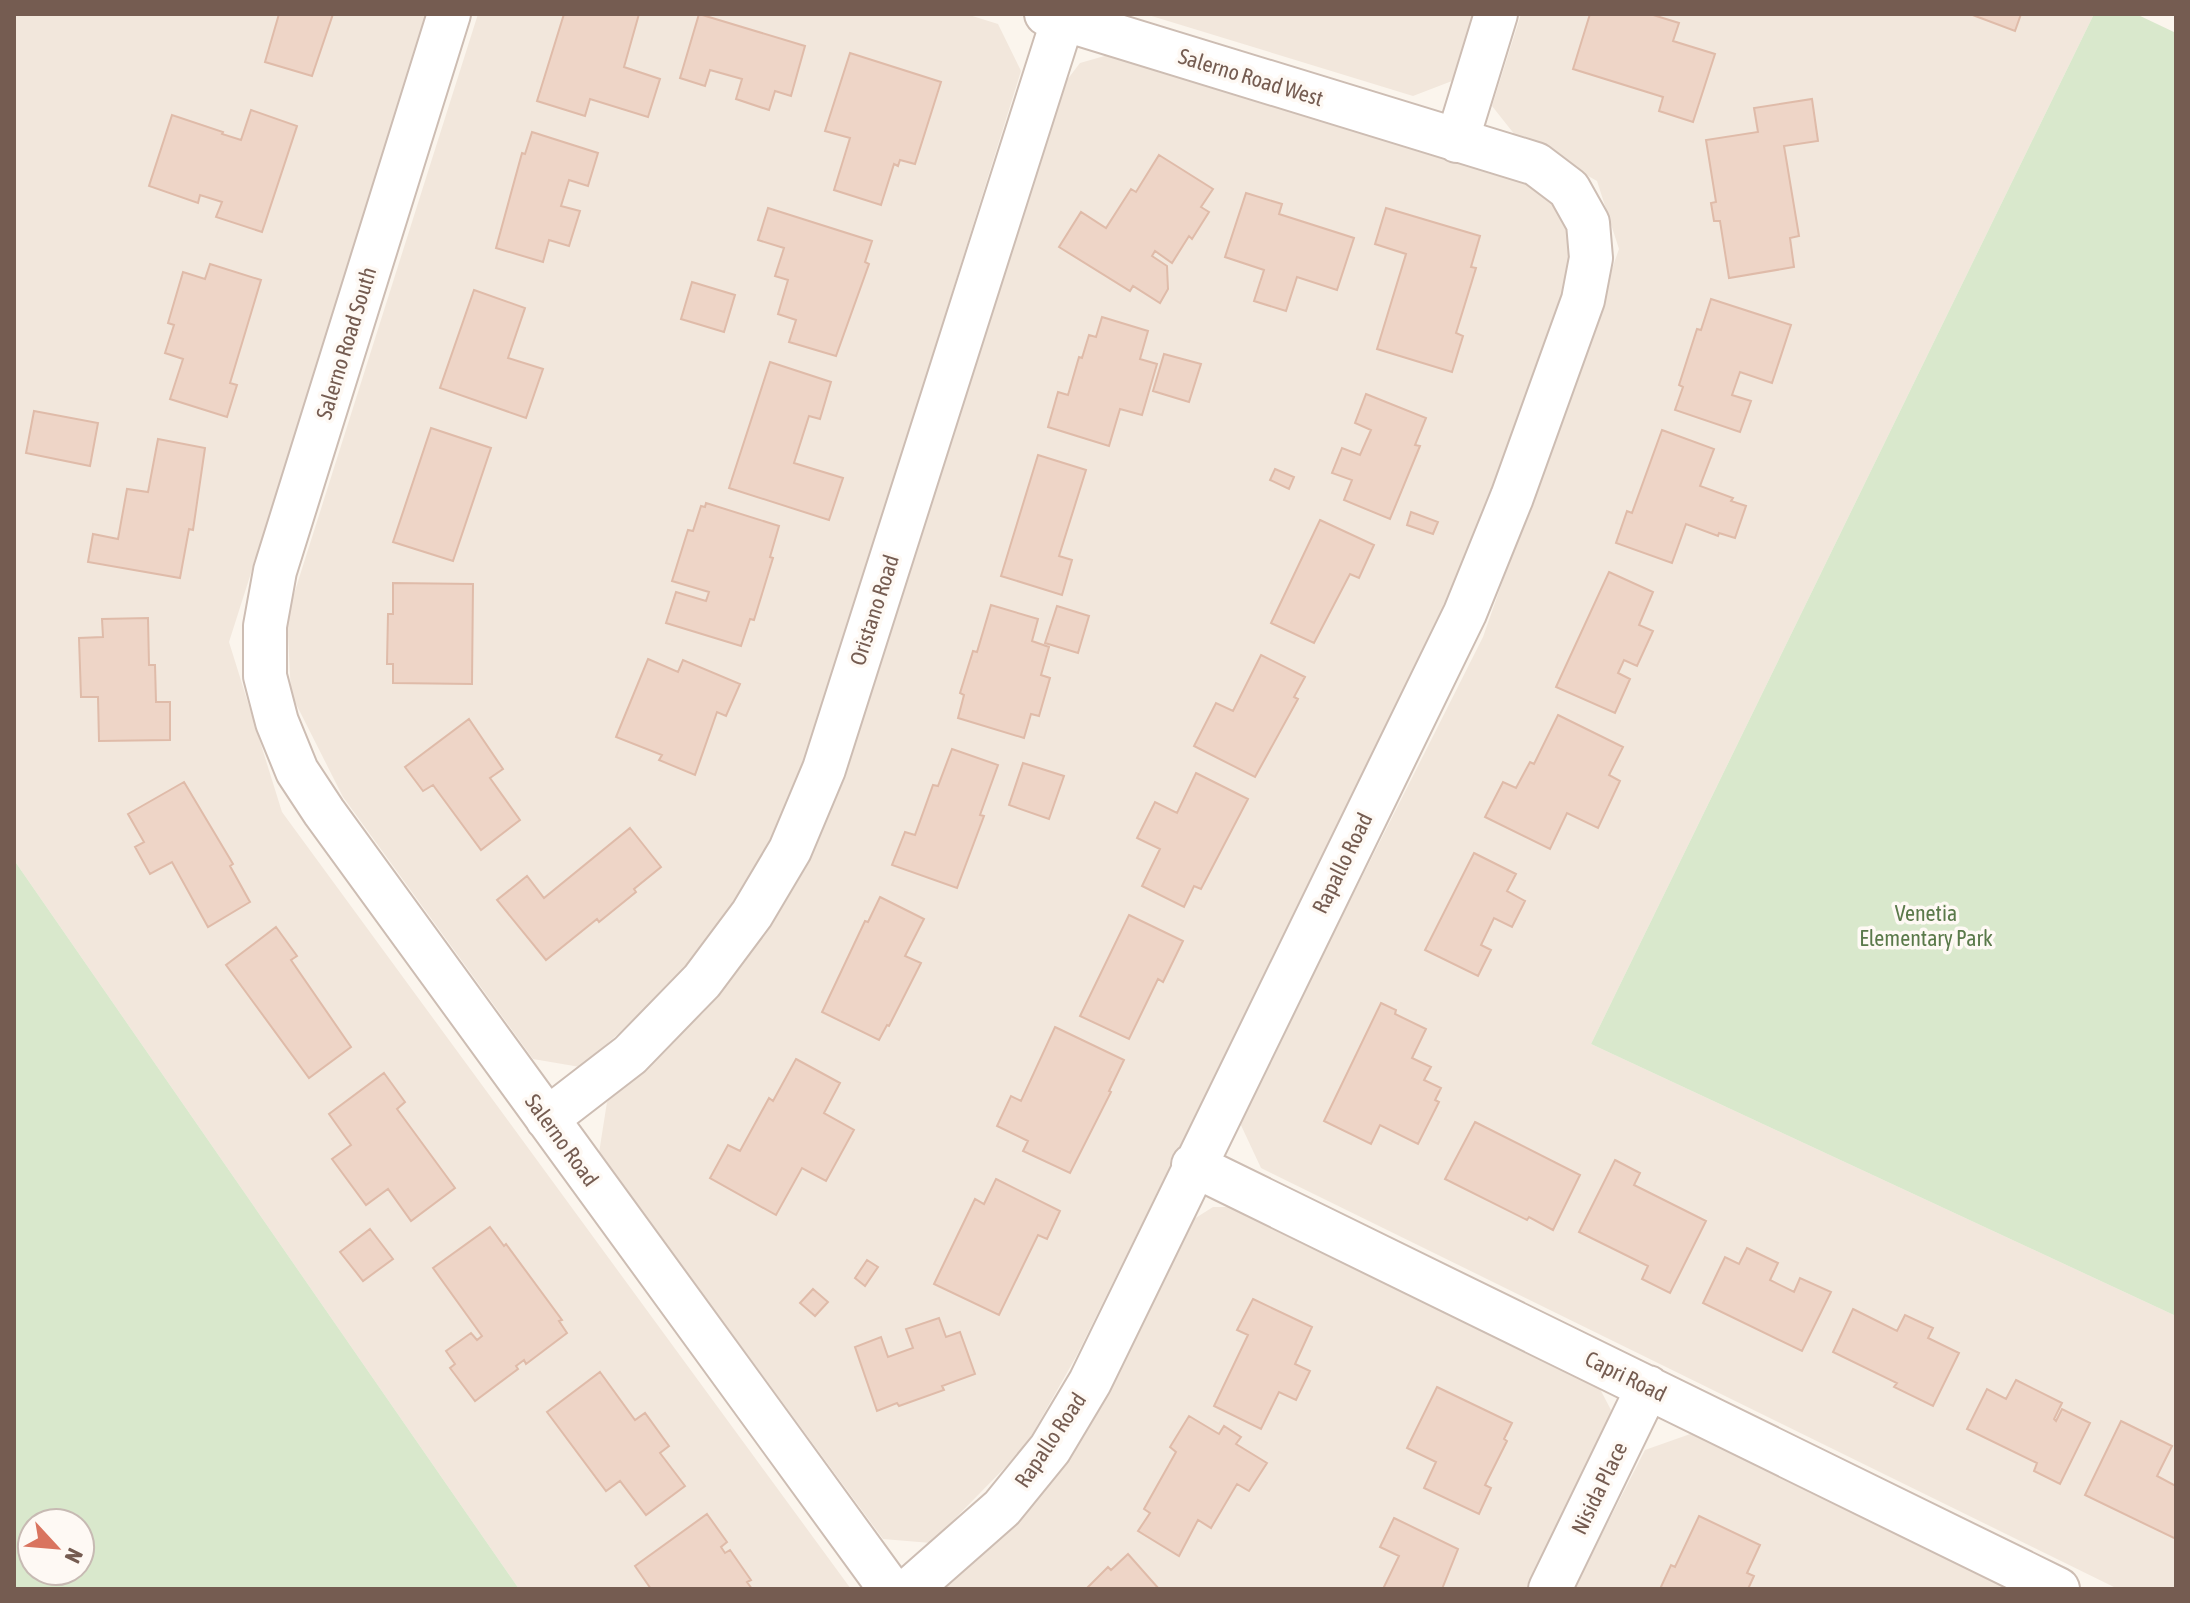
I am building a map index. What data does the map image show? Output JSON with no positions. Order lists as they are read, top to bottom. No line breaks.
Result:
{"streets":{"street":["Salerno Road West","Salerno Road South","Oristano Road","Rapallo Road","Salerno Road","Capri Road","Nisida Place"]},"crossings":[["Salerno Road West","Oristano Road"],["Salerno Road West","Rapallo Road"],["Salerno Road South","Salerno Road"],["Oristano Road","Salerno Road"],["Rapallo Road","Capri Road"],["Capri Road","Nisida Place"]],"parks":["Venetia Elementary Park"],"north":"bottom right"}
